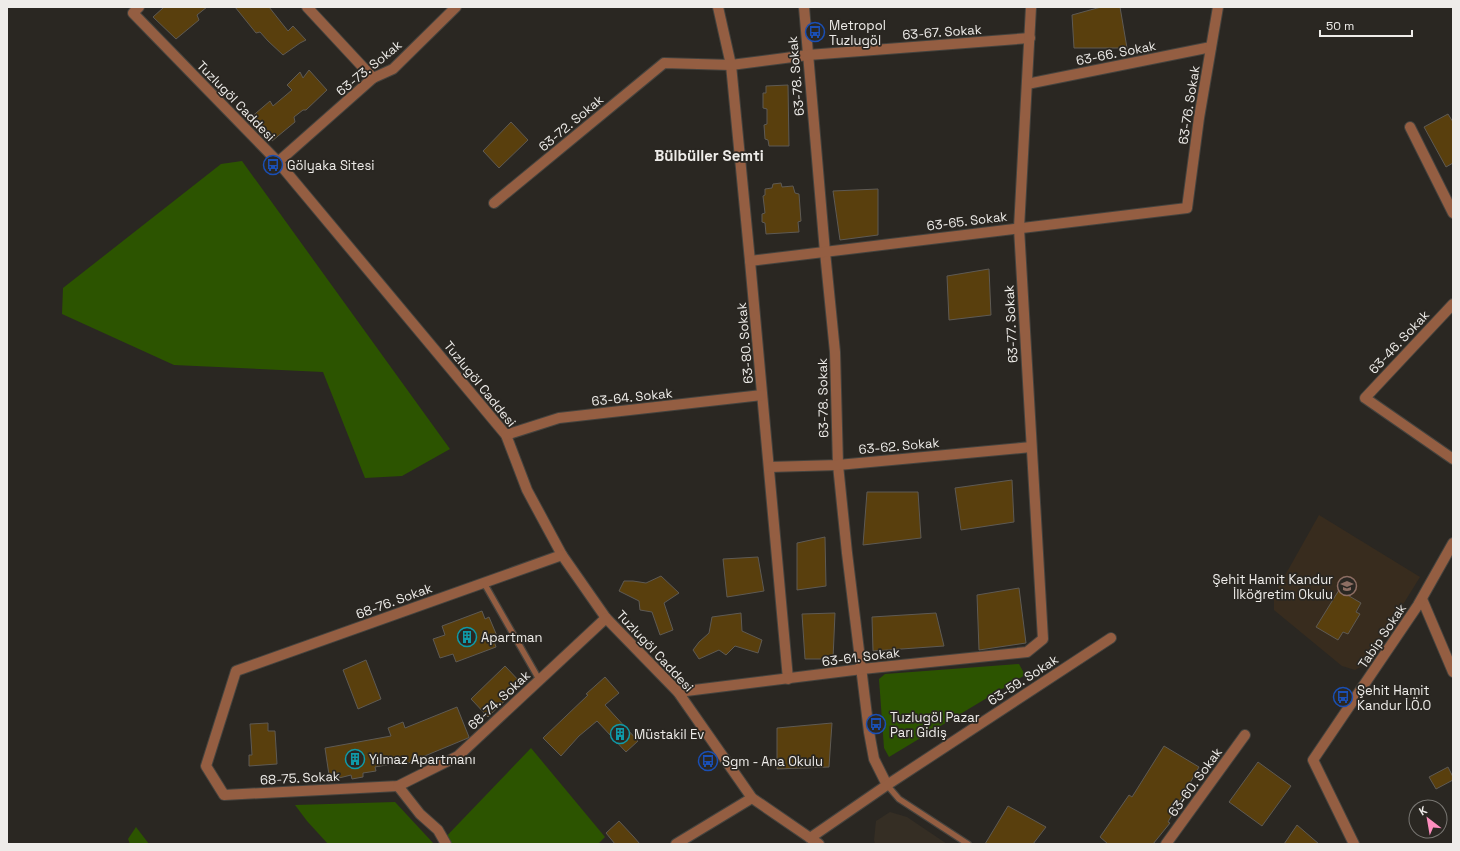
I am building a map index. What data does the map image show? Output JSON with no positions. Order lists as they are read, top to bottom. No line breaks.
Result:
{"streets":{"street":["63-67. Sokak","63-66. Sokak","63-73. Sokak","63-78. Sokak","Tuzlugöl Caddesi","63-76. Sokak","63-72. Sokak","63-65. Sokak","63-77. Sokak","63-46. Sokak","63-80. Sokak","63-64. Sokak","63-62. Sokak","68-76. Sokak","Tabip Sokak","63-61. Sokak","63-59. Sokak","68-74. Sokak","68-75. Sokak","63-60. Sokak"]},"crossings":[["63-67. Sokak","63-78. Sokak"],["63-67. Sokak","63-72. Sokak"],["63-67. Sokak","63-77. Sokak"],["63-67. Sokak","63-80. Sokak"],["63-66. Sokak","63-76. Sokak"],["63-66. Sokak","63-77. Sokak"],["63-73. Sokak","Tuzlugöl Caddesi"],["63-78. Sokak","63-65. Sokak"],["63-78. Sokak","63-62. Sokak"],["63-78. Sokak","63-61. Sokak"],["63-78. Sokak","63-59. Sokak"],["Tuzlugöl Caddesi","63-64. Sokak"],["Tuzlugöl Caddesi","68-76. Sokak"],["Tuzlugöl Caddesi","63-61. Sokak"],["Tuzlugöl Caddesi","63-59. Sokak"],["Tuzlugöl Caddesi","68-74. Sokak"],["63-76. Sokak","63-65. Sokak"],["63-65. Sokak","63-77. Sokak"],["63-65. Sokak","63-80. Sokak"],["63-77. Sokak","63-62. Sokak"],["63-77. Sokak","63-61. Sokak"],["63-80. Sokak","63-64. Sokak"],["63-80. Sokak","63-62. Sokak"],["63-80. Sokak","63-61. Sokak"],["68-76. Sokak","68-75. Sokak"],["68-74. Sokak","68-75. Sokak"]],"districts":["Bülbüller Semti"],"places":{"bus stop":["Metropol Tuzlugöl","Gölyaka Sitesi","Şehit Hamit Kandur İ.Ö.O","Tuzlugöl Pazar Parı Gidiş","Sgm - Ana Okulu"],"school or university":["Şehit Hamit Kandur İlköğretim Okulu"],"building":["Apartman","Müstakil Ev","Yılmaz Apartmanı"]},"scale_bar":"50 m","north":"top left"}
